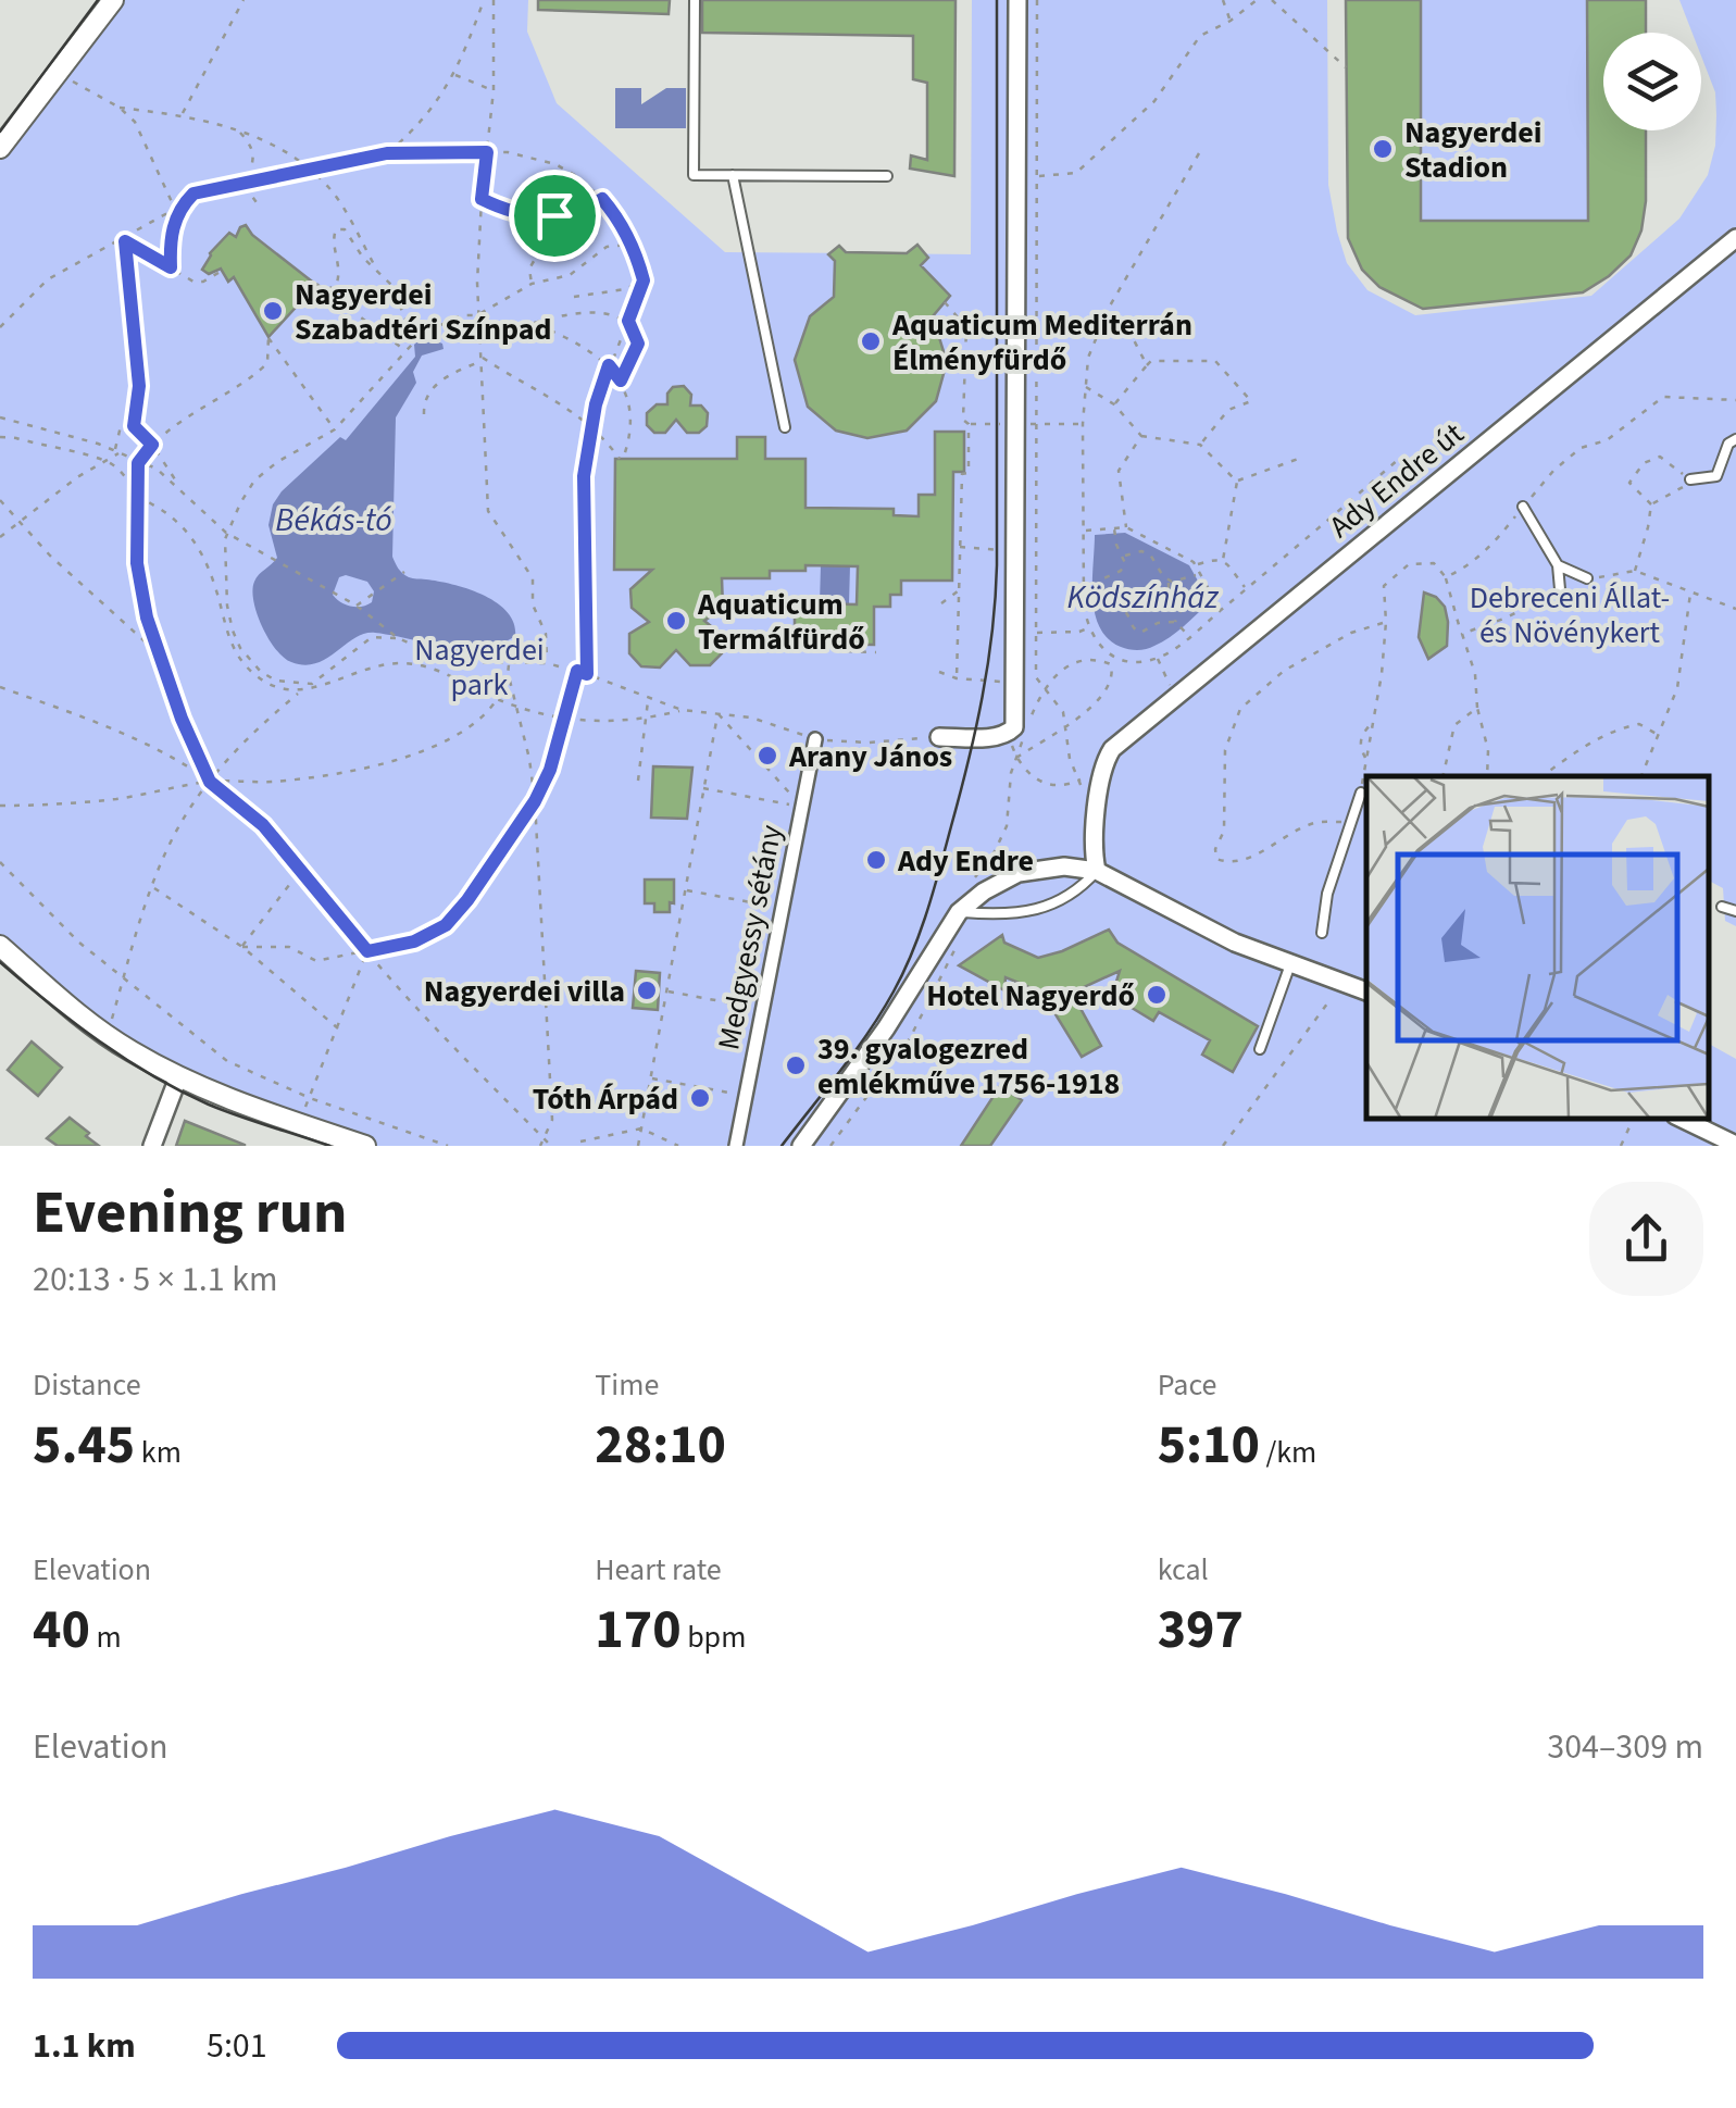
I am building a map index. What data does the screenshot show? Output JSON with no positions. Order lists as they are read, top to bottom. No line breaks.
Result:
{"streets":{"street":["Ady Endre út","Medgyessy sétány"]},"water":["Békás-tó","Ködszínház"],"parks":["Debreceni Állat- és Növénykert","Nagyerdei park"],"places":["Nagyerdei Stadion","Nagyerdei Szabadtéri Színpad","Aquaticum Mediterrán Élményfürdő","Aquaticum Termálfürdő","Arany János","Ady Endre","Nagyerdei villa","Hotel Nagyerdő","39. gyalogezred emlékműve 1756-1918","Tóth Árpád"],"page":{"heading":["Evening run","20:13 · 5 × 1.1 km"],"stats":[["Distance","5.45 km"],["Time","28:10"],["Pace","5:10 /km"],["Elevation","40 m"],["Heart rate","170 bpm"],["kcal","397"]],"chart":["Elevation","304–309 m"],"list":[{"name":"1.1 km","note":"5:01"}]}}
